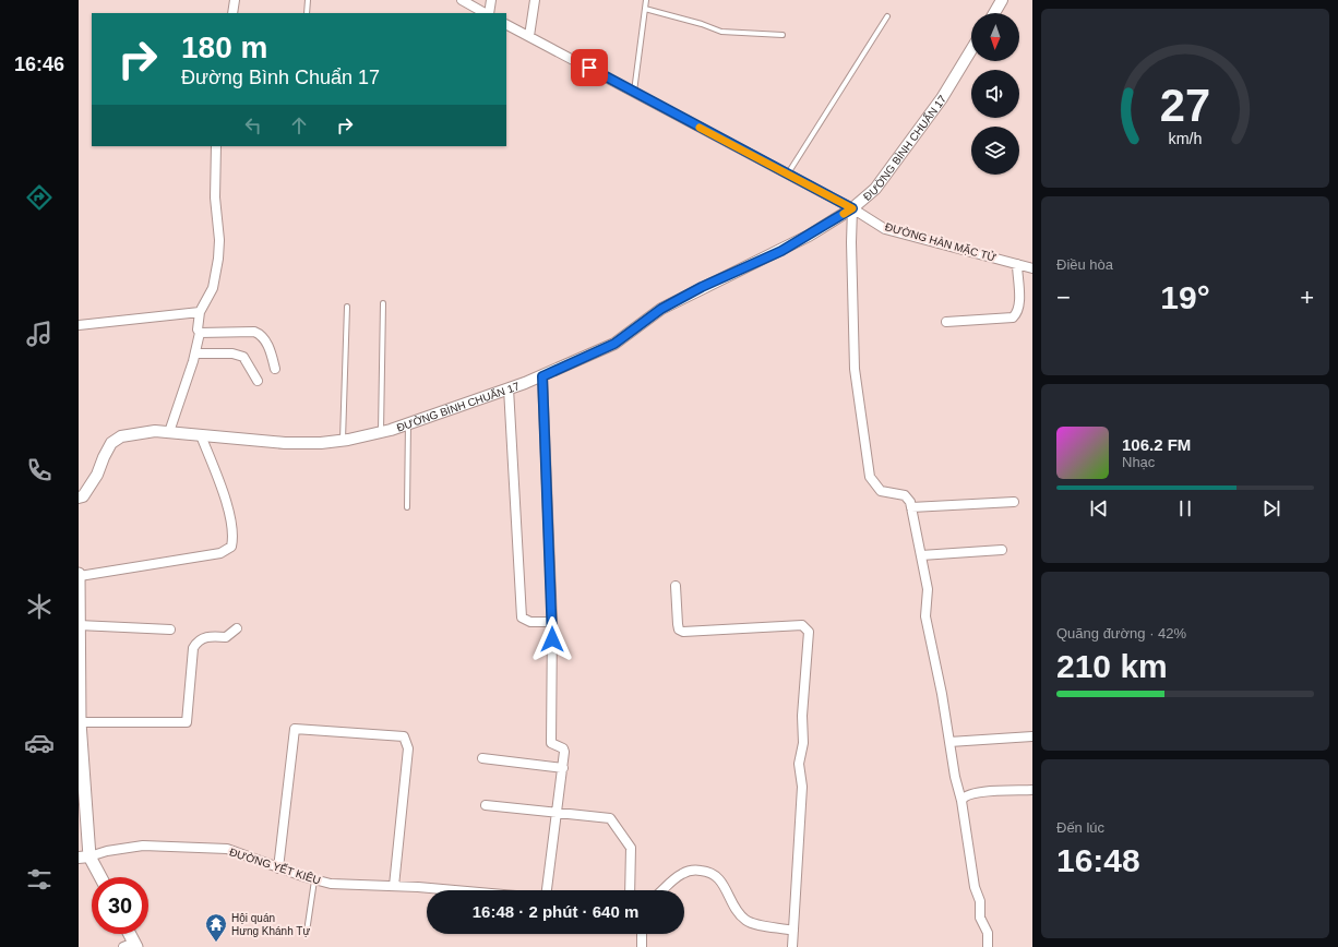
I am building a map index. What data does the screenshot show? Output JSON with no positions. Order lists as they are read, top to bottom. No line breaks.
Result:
{"streets":{"street":["ĐƯỜNG BÌNH CHUẨN 17","ĐƯỜNG HÀN MẶC TỬ","ĐƯỜNG YẾT KIÊU"]},"crossings":[["ĐƯỜNG BÌNH CHUẨN 17","ĐƯỜNG HÀN MẶC TỬ"]],"places":{"temple":["Hội quán Hưng Khánh Tự"]},"north":"bottom","page":{"tabs":"16:46","turn":["180 m","Đường Bình Chuẩn 17"],"tile":["Điều hòa",["Quãng đường · 42%","210 km"],["Đến lúc","16:48"]],"heat":["−","19°","+"],"song":["106.2 FM","Nhạc"],"limit":"30","trip":"16:48 · 2 phút · 640 m","gauge":["27","km/h"]}}
